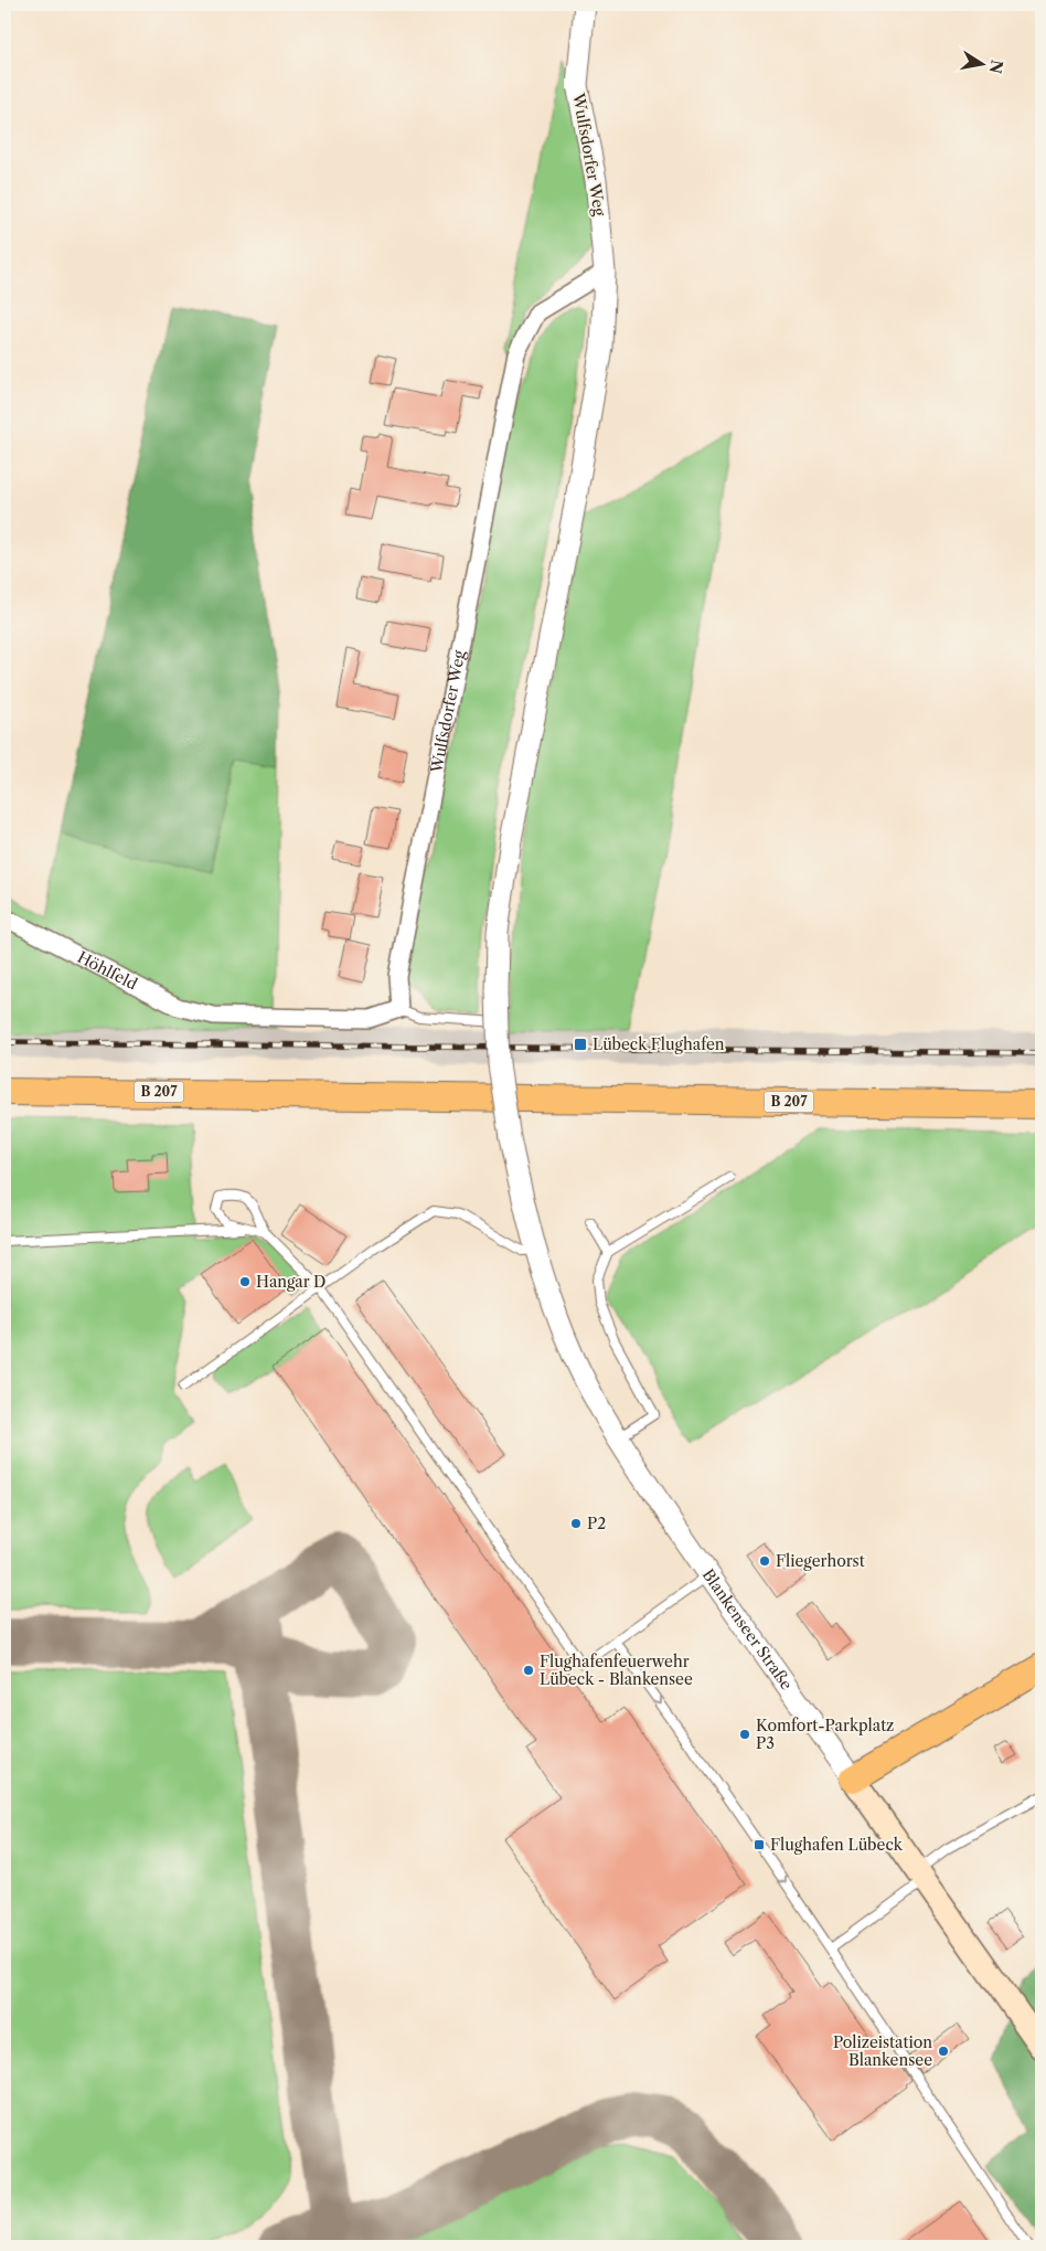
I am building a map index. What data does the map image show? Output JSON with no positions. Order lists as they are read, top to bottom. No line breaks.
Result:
{"streets":{"main road":["B 207","Blankenseer Straße"],"street":["Wulfsdorfer Weg","Höhlfeld"]},"crossings":[["Wulfsdorfer Weg","Höhlfeld"],["Wulfsdorfer Weg","Blankenseer Straße"]],"places":{"transit":["Lübeck Flughafen","Flughafen Lübeck"],"other":["Hangar D","P2","Fliegerhorst","Flughafenfeuerwehr Lübeck - Blankensee","Komfort-Parkplatz P3","Polizeistation Blankensee"]},"north":"right"}
